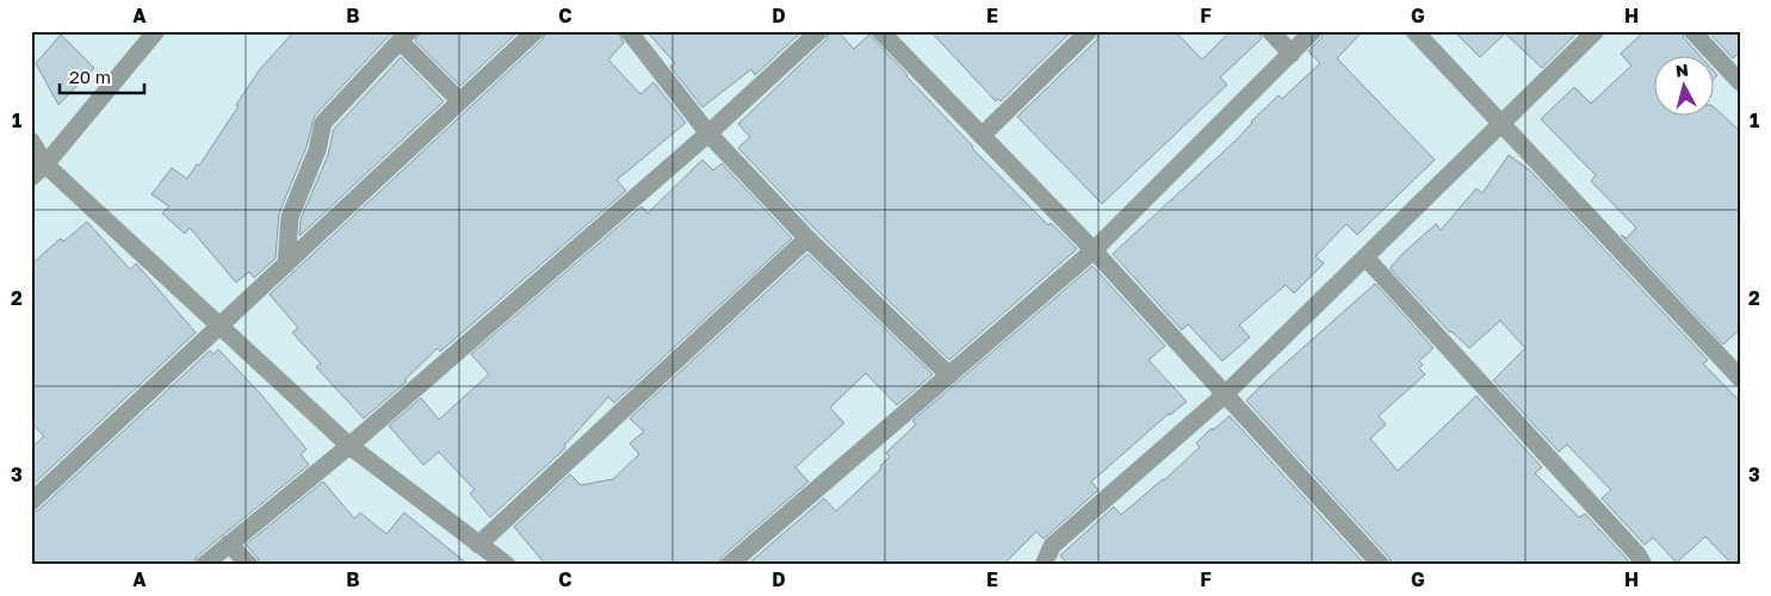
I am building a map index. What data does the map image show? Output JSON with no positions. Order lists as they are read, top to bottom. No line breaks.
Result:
{"scale_bar":"20 m","north":"top","grid":{"columns":["A","B","C","D","E","F","G","H"],"rows":["1","2","3"]}}
